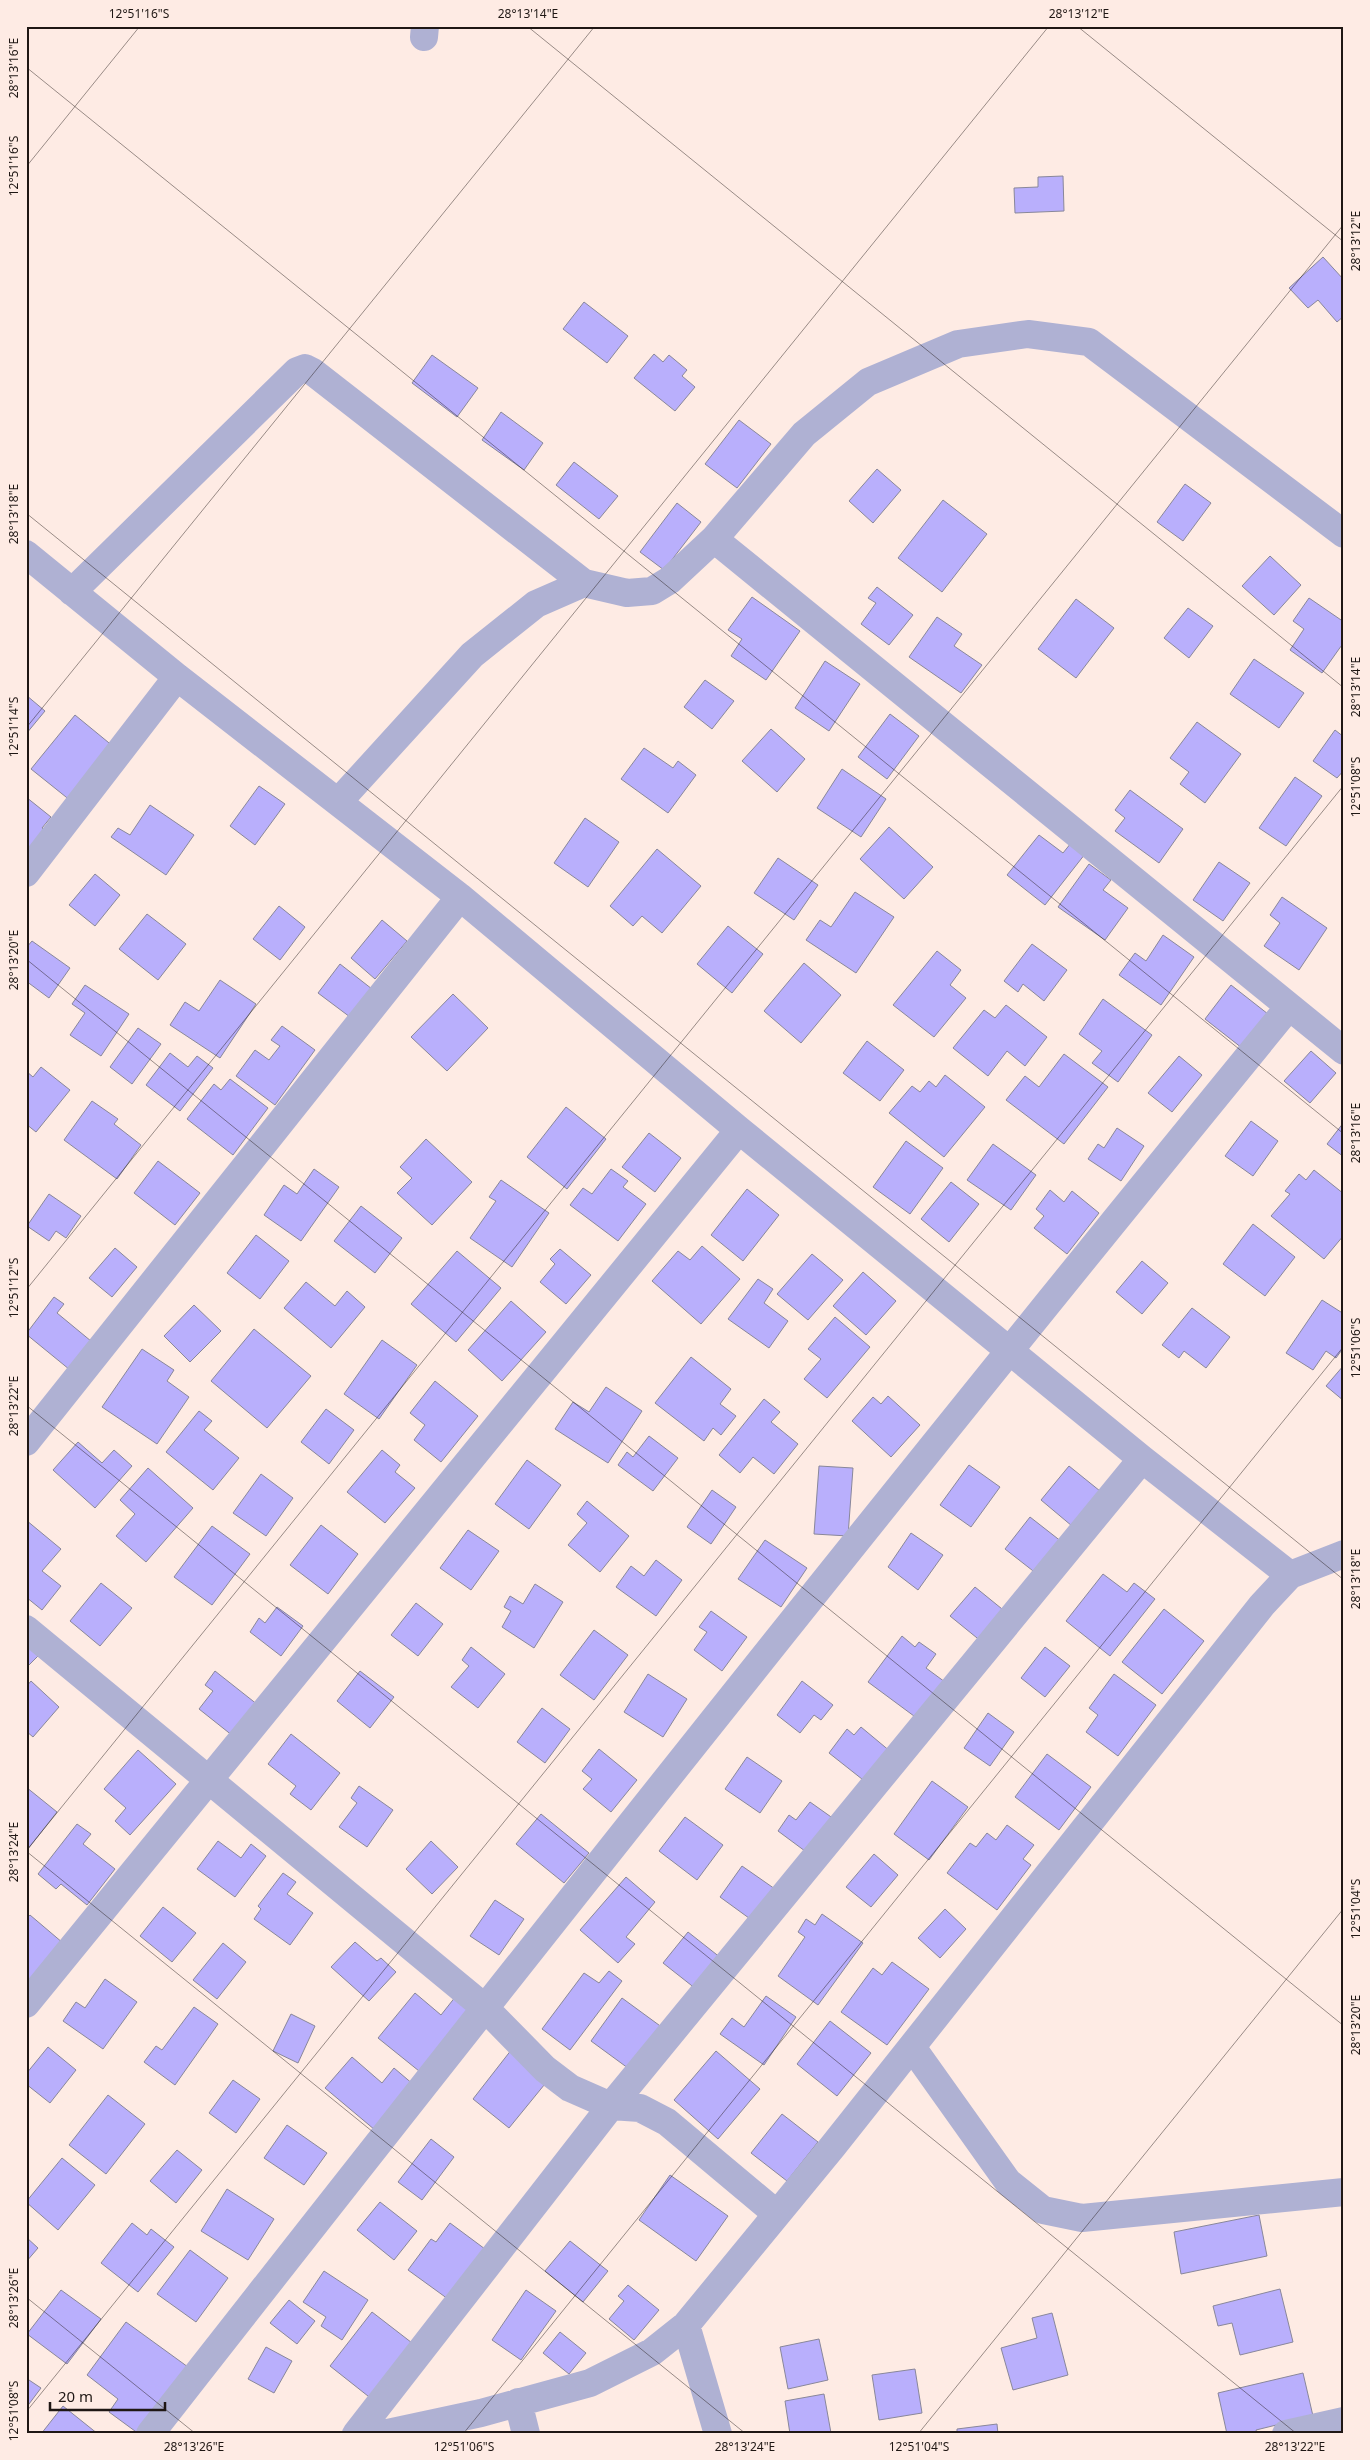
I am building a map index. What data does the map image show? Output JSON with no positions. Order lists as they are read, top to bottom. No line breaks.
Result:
{"scale_bar":"20 m","coordinates":["12°51'16\"S","28°13'14\"E","28°13'12\"E","28°13'16\"E","28°13'18\"E","12°51'14\"S","12°51'08\"S","28°13'20\"E","12°51'12\"S","12°51'06\"S","28°13'22\"E","28°13'24\"E","12°51'04\"S","28°13'26\"E"]}
